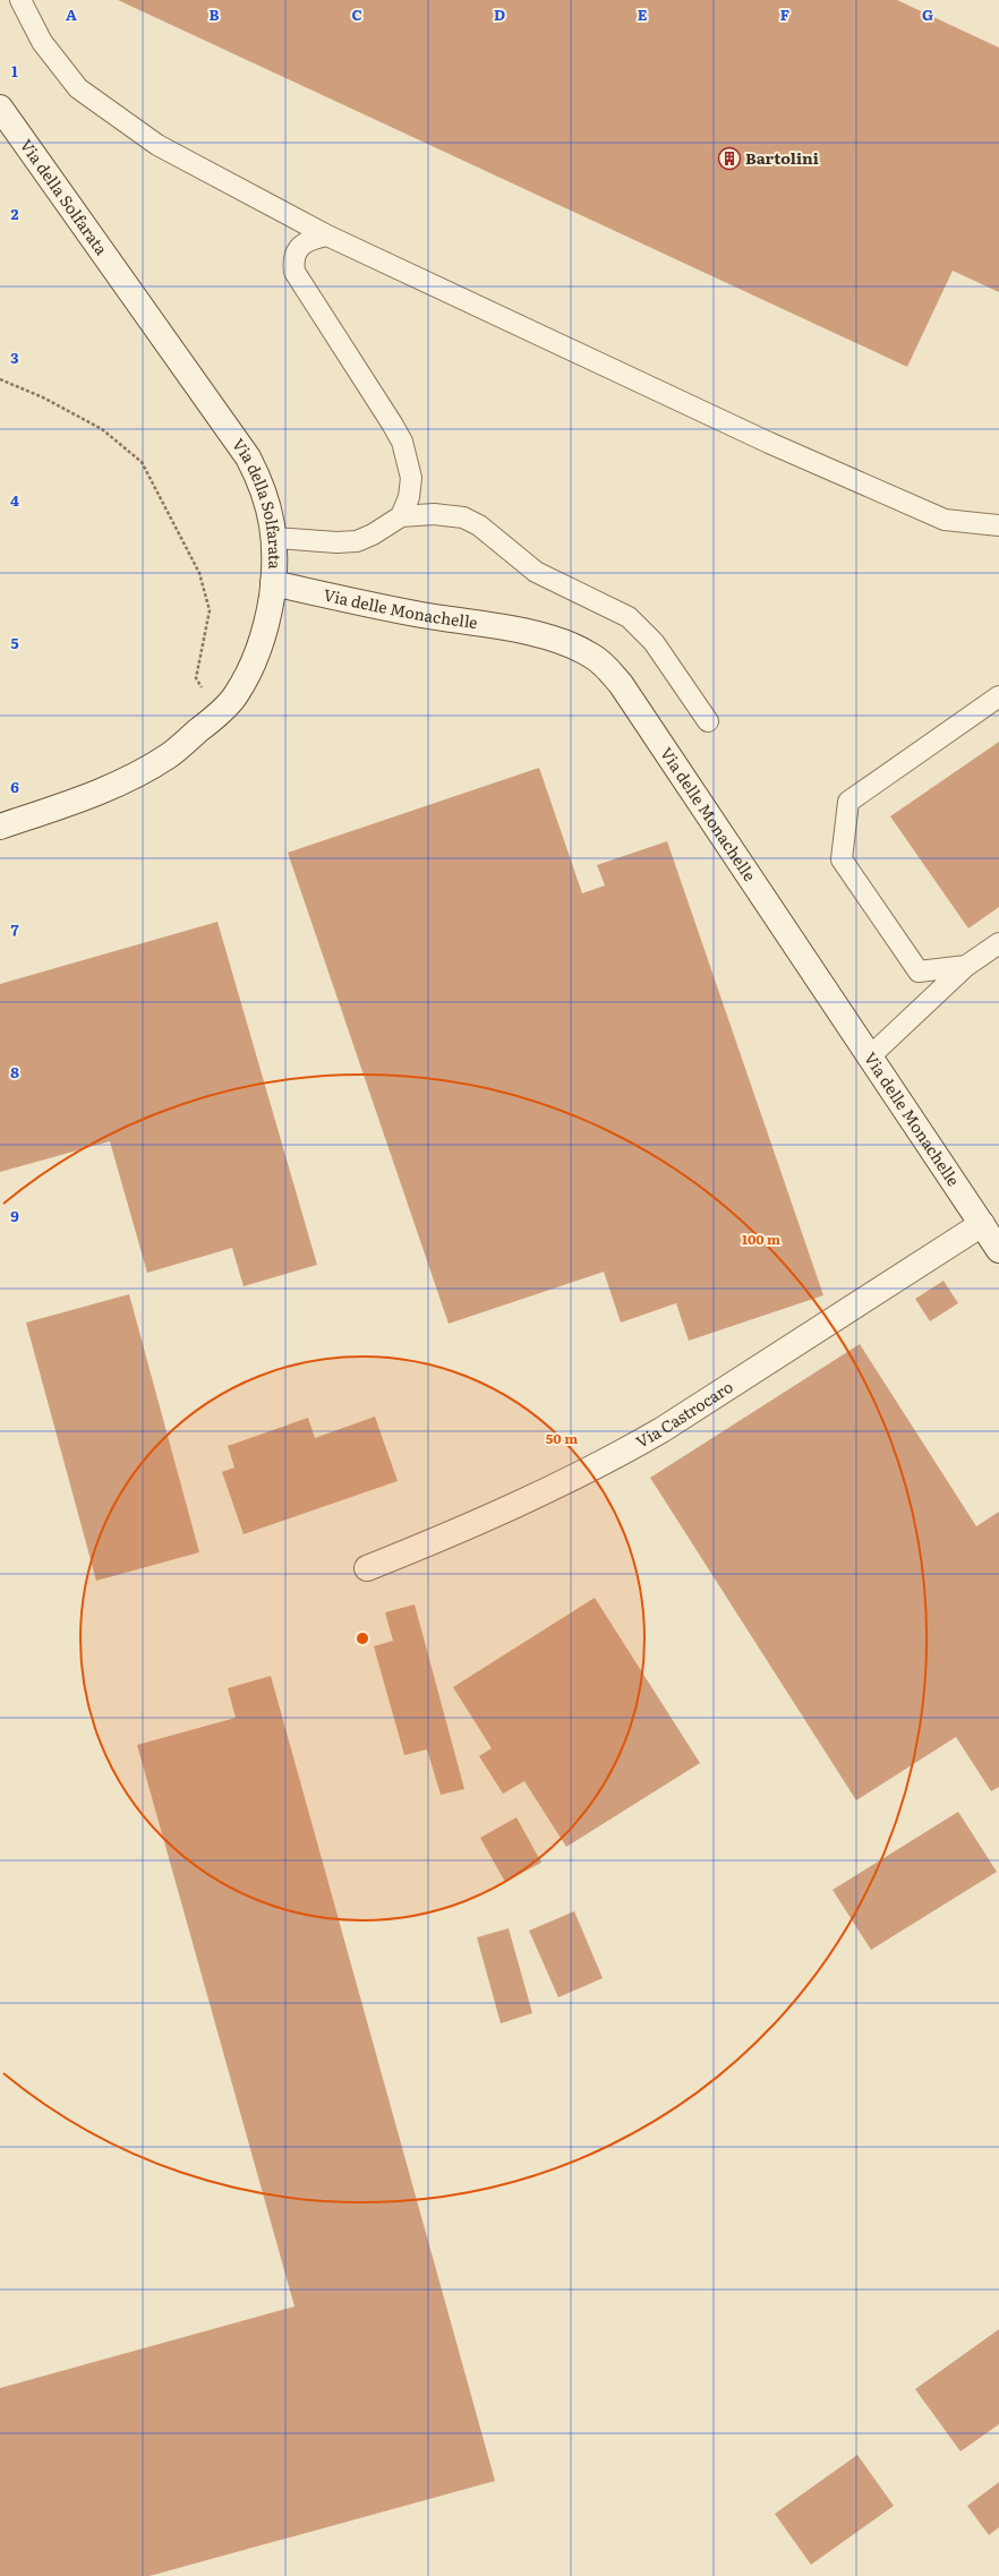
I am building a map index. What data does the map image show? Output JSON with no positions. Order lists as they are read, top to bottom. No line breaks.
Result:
{"streets":{"street":["Via della Solfarata","Via delle Monachelle","Via Castrocaro"]},"crossings":[["Via della Solfarata","Via delle Monachelle"],["Via delle Monachelle","Via Castrocaro"]],"places":{"building":["Bartolini"]},"grid":{"columns":["A","B","C","D","E","F","G"],"rows":["1","2","3","4","5","6","7","8","9"]},"rings":["100 m","50 m"]}
